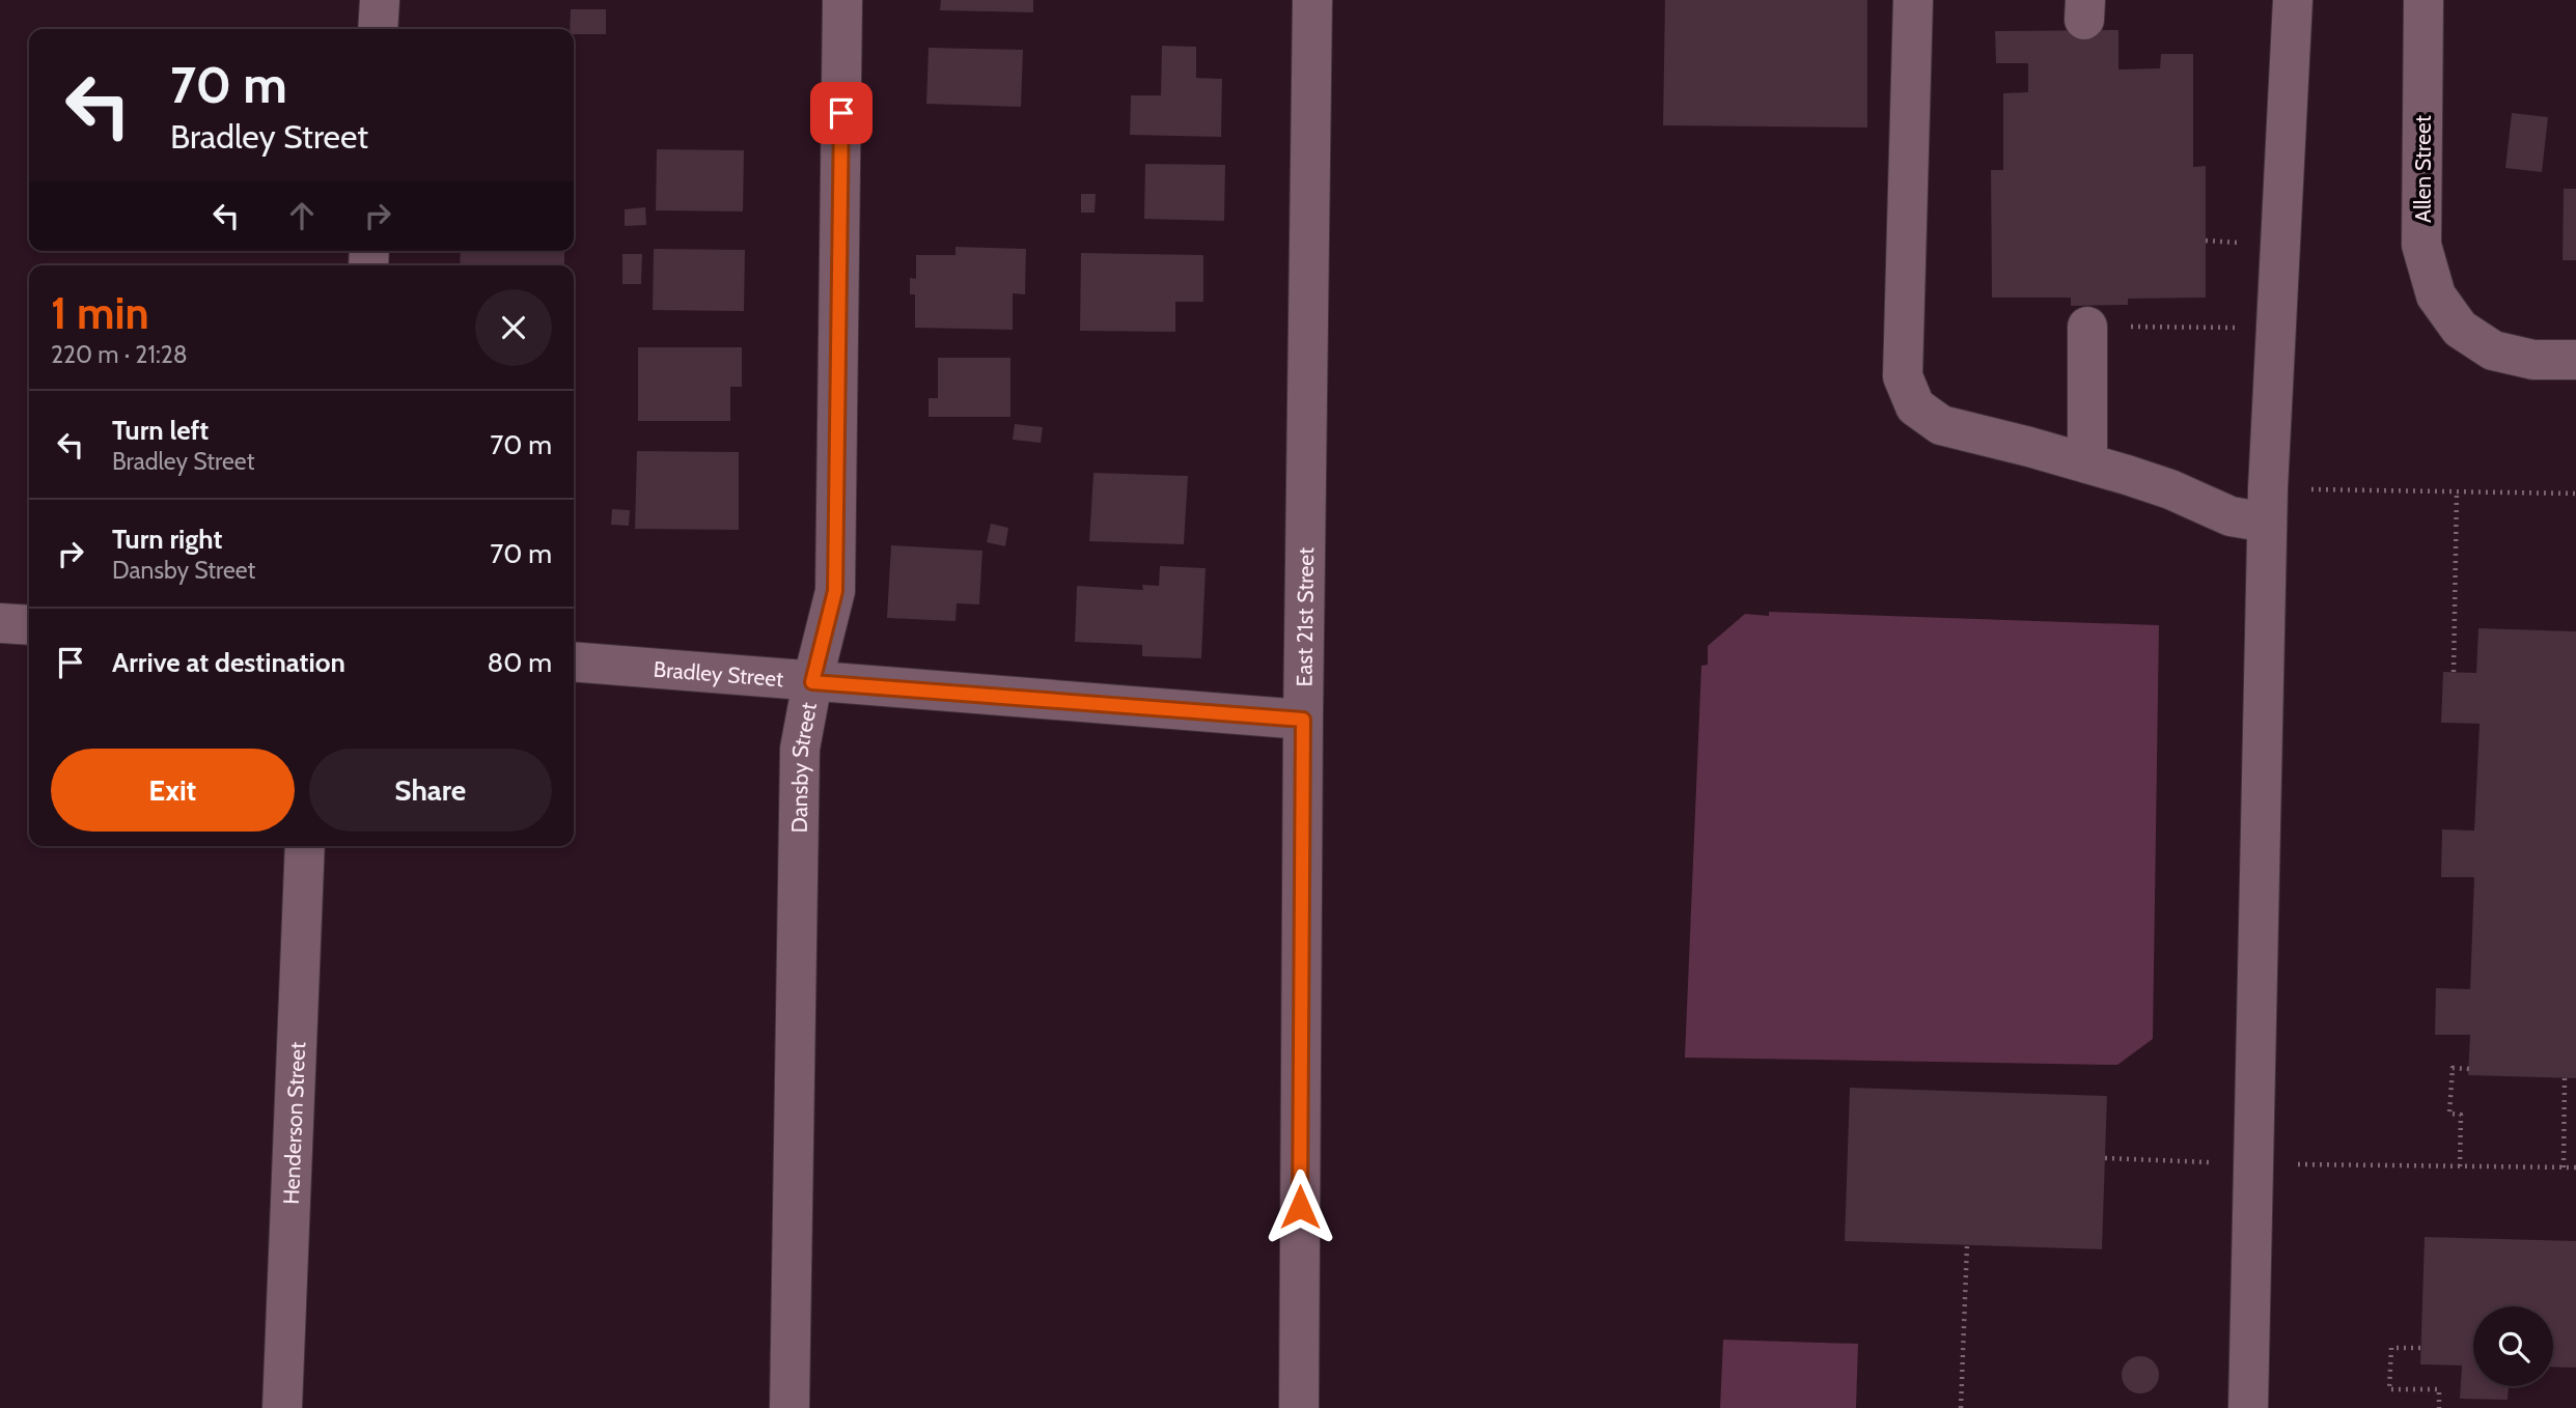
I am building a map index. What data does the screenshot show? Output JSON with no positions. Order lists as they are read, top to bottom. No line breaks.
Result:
{"streets":{"street":["Allen Street","East 21st Street","Bradley Street","Dansby Street","Henderson Street"]},"crossings":[["East 21st Street","Bradley Street"],["Bradley Street","Dansby Street"]],"page":{"turn":["70 m","Bradley Street"],"heading":["1 min","220 m · 21:28"],"list":[{"name":"Turn left","note":"Bradley Street","value":"70 m"},{"name":"Turn right","note":"Dansby Street","value":"70 m"},{"name":"Arrive at destination","value":"80 m"}],"buttons":["Exit","Share"]}}
